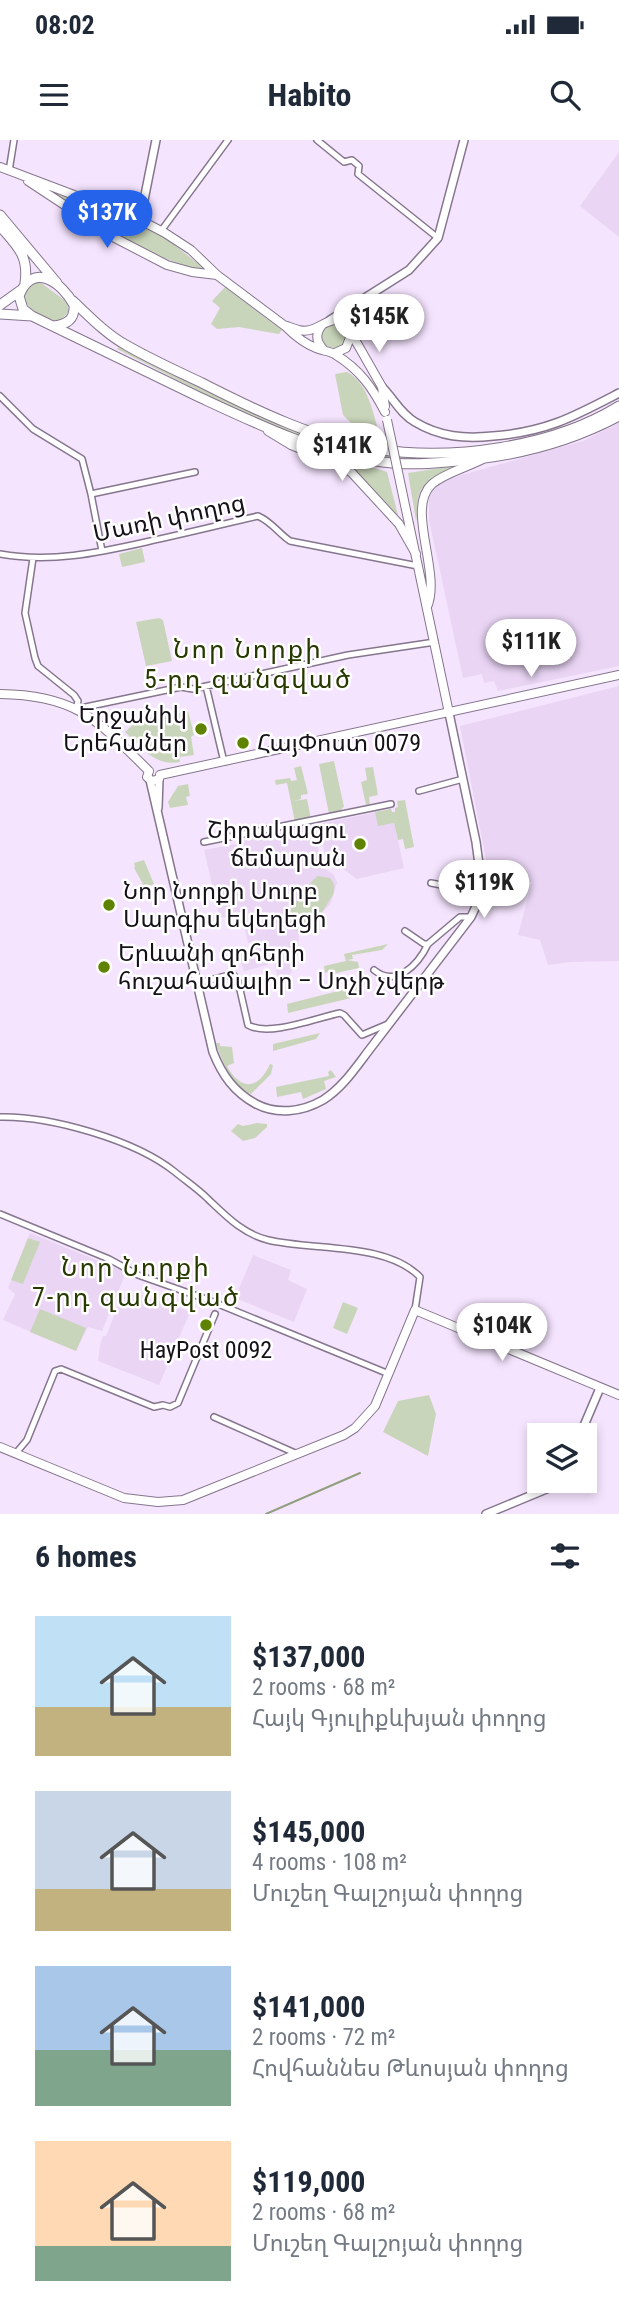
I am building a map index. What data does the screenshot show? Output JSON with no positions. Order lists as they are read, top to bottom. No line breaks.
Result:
{"streets":{"street":["Մառի փողոց"]},"districts":["Նոր Նորքի 5-րդ զանգված","Նոր Նորքի 7-րդ զանգված"],"places":["Երջանիկ Երեհաներ","ՀայՓոստ 0079","Շիրակացու ճեմարան","Նոր Նորքի Սուրբ Սարգիս եկեղեցի","Երևանի զոհերի հուշահամալիր – Սոչի չվերթ","HayPost 0092"],"page":{"status":"08:02","header":"Habito","price":["$137K","$145K","$141K","$111K","$119K","$104K"],"heading":"6 homes","list":[{"name":"$137,000","note":"2 rooms · 68 m² · Հայկ Գյուլիքևխյան փողոց"},{"name":"$145,000","note":"4 rooms · 108 m² · Մուշեղ Գալշոյան փողոց"},{"name":"$141,000","note":"2 rooms · 72 m² · Հովհաննես Թևոսյան փողոց"},{"name":"$119,000","note":"2 rooms · 68 m² · Մուշեղ Գալշոյան փողոց"}]}}
